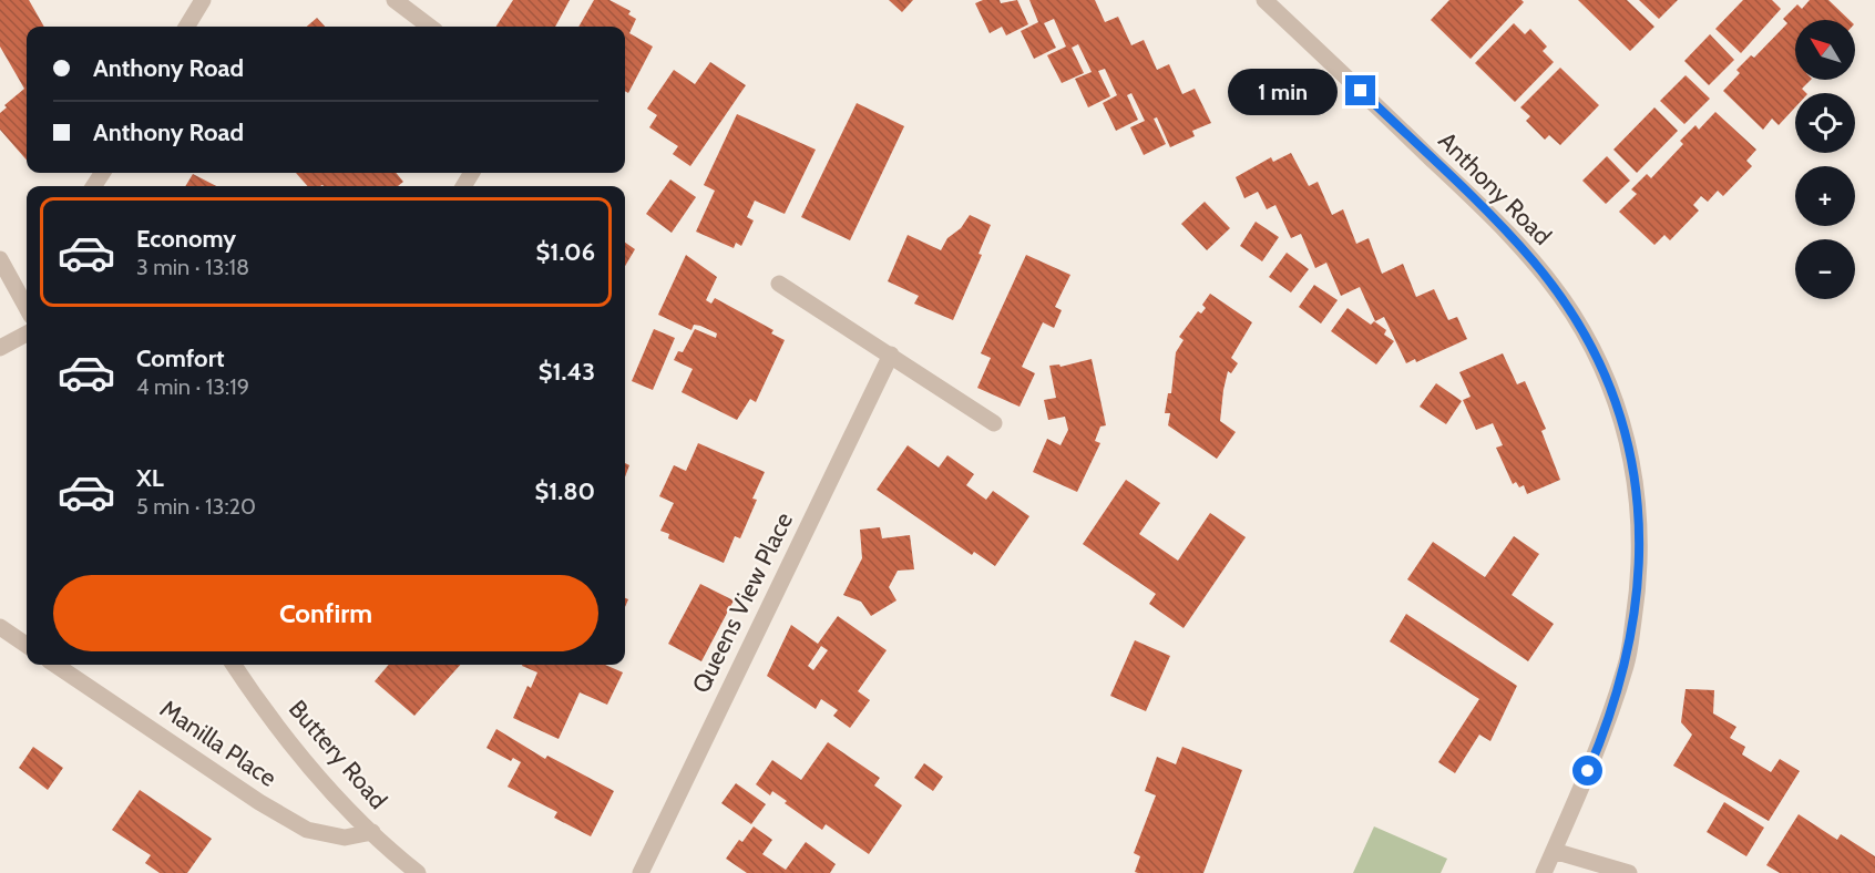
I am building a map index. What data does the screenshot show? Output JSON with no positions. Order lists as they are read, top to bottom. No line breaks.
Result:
{"streets":{"street":["Anthony Road","Queens View Place","Manilla Place","Buttery Road"]},"crossings":[["Manilla Place","Buttery Road"]],"north":"top left","page":{"map_buttons":["+","−"],"banner":["Anthony Road","Anthony Road"],"bubble":"1 min","list":[{"name":"Economy","note":"3 min · 13:18","value":"$1.06"},{"name":"Comfort","note":"4 min · 13:19","value":"$1.43"},{"name":"XL","note":"5 min · 13:20","value":"$1.80"}],"buttons":"Confirm"}}
